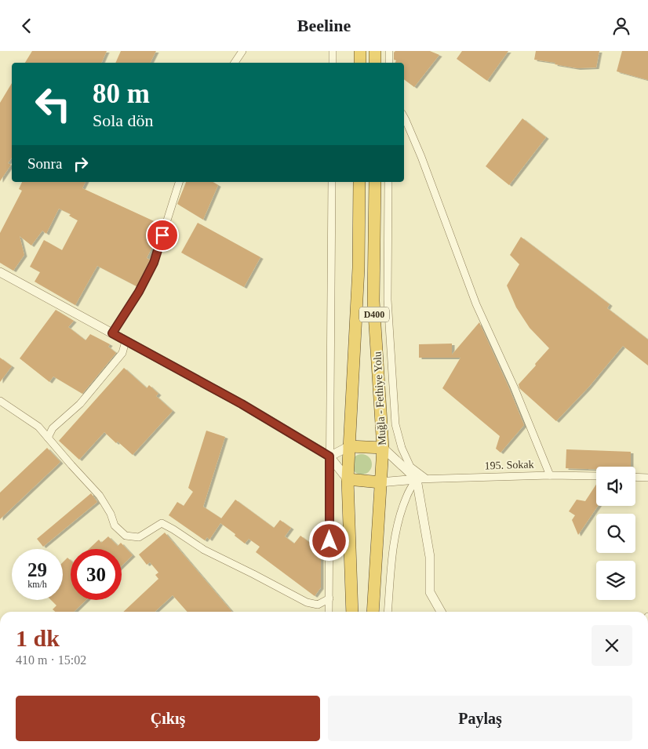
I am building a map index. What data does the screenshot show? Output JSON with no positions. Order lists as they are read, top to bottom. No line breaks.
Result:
{"streets":{"highway":["D400","Muğla - Fethiye Yolu"],"street":["195. Sokak"]},"page":{"header":"Beeline","turn":["80 m","Sola dön"],"then":"Sonra","speed":"29 km/h","limit":"30","heading":["1 dk","410 m · 15:02"],"buttons":["Çıkış","Paylaş"]}}
